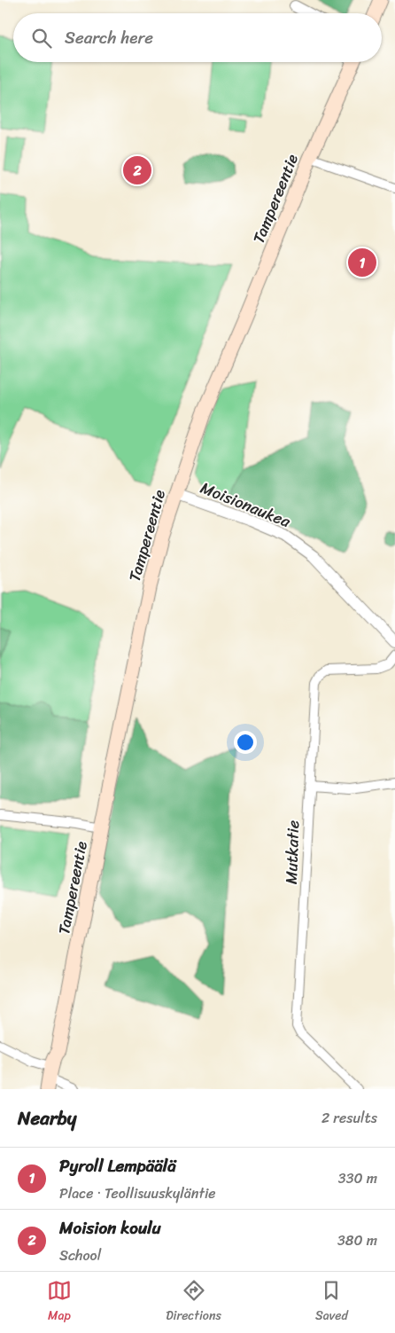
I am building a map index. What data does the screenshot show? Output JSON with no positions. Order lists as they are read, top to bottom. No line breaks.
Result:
{"streets":{"main road":["Tampereentie"],"street":["Moisionaukea","Mutkatie"]},"crossings":[["Tampereentie","Moisionaukea"]],"page":{"search":"Search here","pins":["2","1"],"heading":["Nearby","2 results"],"list":[{"mark":"1","name":"Pyroll Lempäälä","note":"Place · Teollisuuskyläntie","value":"330 m"},{"mark":"2","name":"Moision koulu","note":"School","value":"380 m"}],"nav":["Map","Directions","Saved"]}}
